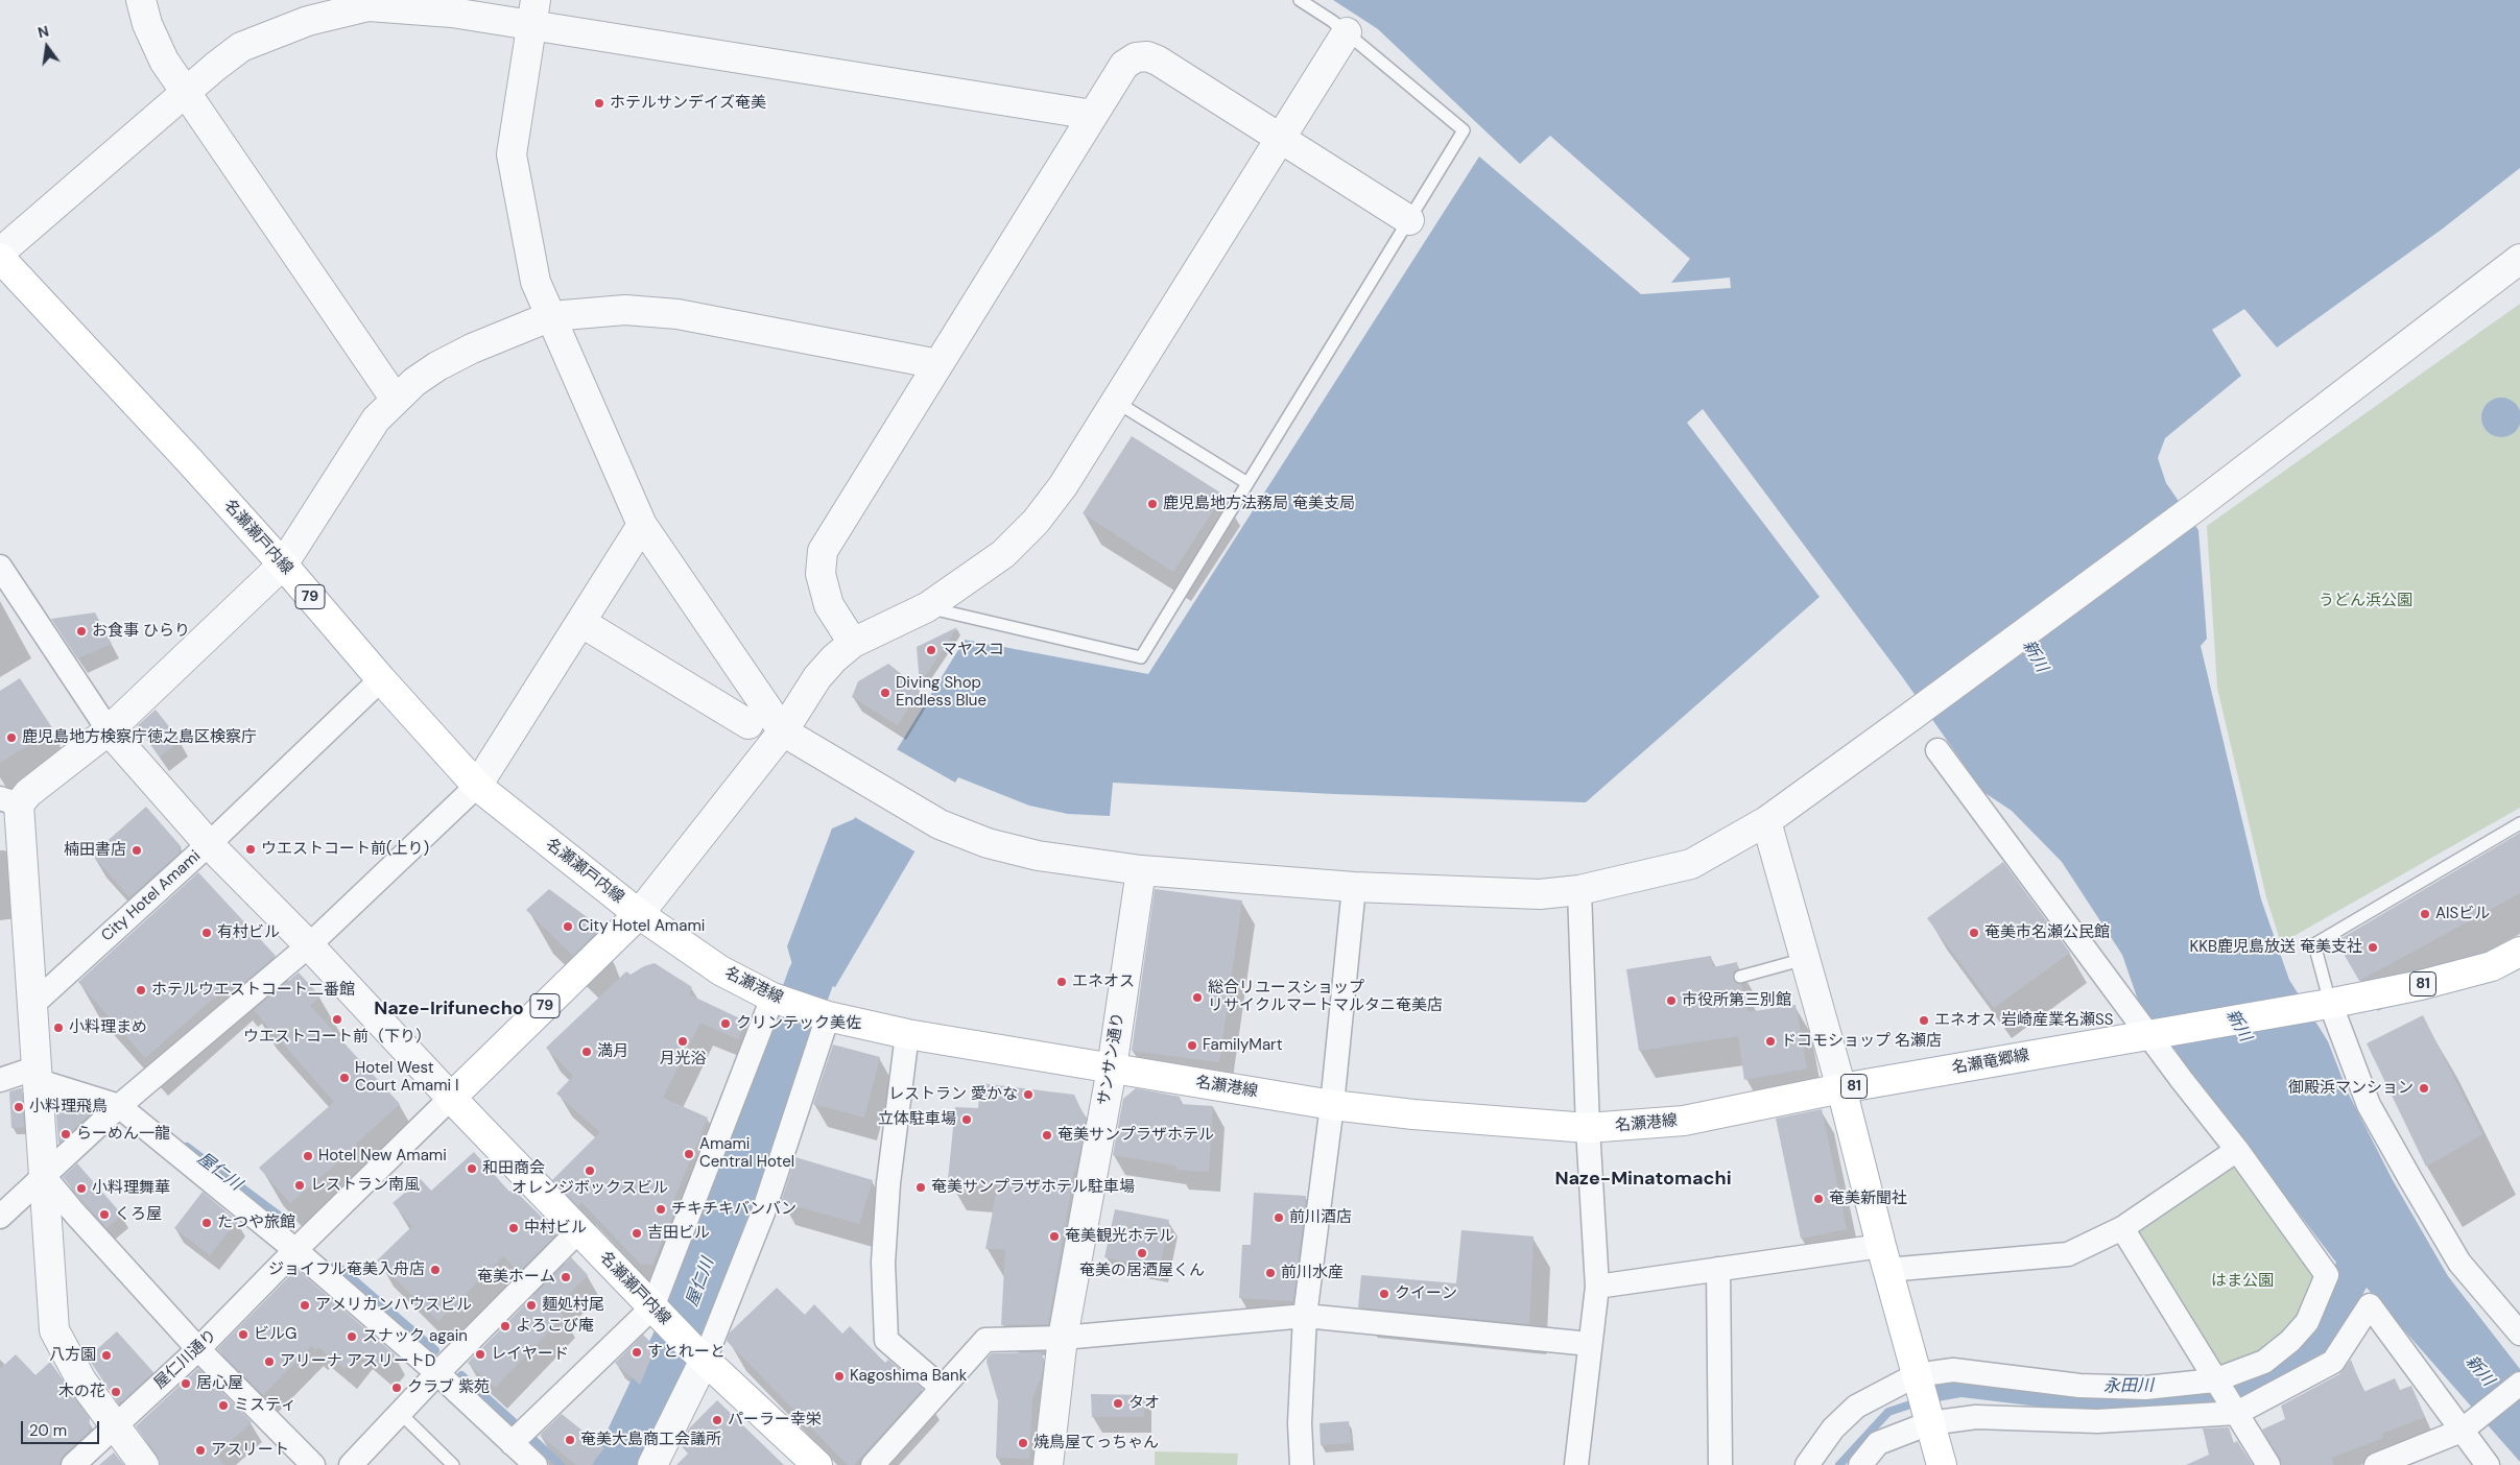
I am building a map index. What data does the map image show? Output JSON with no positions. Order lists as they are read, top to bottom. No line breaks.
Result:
{"streets":{"main road":["名瀬瀬戸内線","79","81","名瀬港線","名瀬竜郷線"],"street":["City Hotel Amami","サンサン通り","屋仁川通り"]},"crossings":[["名瀬瀬戸内線","City Hotel Amami"],["名瀬瀬戸内線","名瀬港線"],["名瀬瀬戸内線","屋仁川通り"],["81","名瀬港線"],["81","名瀬竜郷線"],["名瀬港線","サンサン通り"],["名瀬港線","名瀬竜郷線"]],"districts":["Naze-Irifunecho","Naze-Minatomachi"],"water":["新川","屋仁川","永田川"],"parks":["うどん浜公園","はま公園"],"places":["ホテルサンデイズ奄美","鹿児島地方法務局 奄美支局","お食事 ひらり","マヤスコ","Diving Shop Endless Blue","鹿児島地方検察庁徳之島区検察庁","ウエストコート前(上り)","楠田書店","AISビル","City Hotel Amami","有村ビル","奄美市名瀬公民館","KKB鹿児島放送 奄美支社","エネオス","ホテルウエストコート二番館","総合リユースショップ リサイクルマートマルタニ奄美店","市役所第三別館","ウエストコート前（下り）","エネオス 岩崎産業名瀬SS","クリンテック美佐","小料理まめ","月光浴","ドコモショップ 名瀬店","FamilyMart","満月","Hotel West Court Amami I","御殿浜マンション","レストラン 愛かな","小料理飛鳥","立体駐車場","らーめん一龍","奄美サンプラザホテル","Amami Central Hotel","Hotel New Amami","和田商会","オレンジボックスビル","レストラン南風","奄美サンプラザホテル駐車場","小料理舞華","奄美新聞社","チキチキバンバン","くろ屋","前川酒店","たつや旅館","中村ビル","吉田ビル","奄美観光ホテル","奄美の居酒屋くん","ジョイフル奄美入舟店","前川水産","奄美ホーム","クイーン","アメリカンハウスビル","麺処村尾","よろこび庵","ビルG","スナック again","すとれーと","レイヤード","八方園","アリーナ アスリートD","Kagoshima Bank","居心屋","クラブ 紫苑","木の花","タオ","ミスティ","パーラー幸栄","奄美大島商工会議所","焼鳥屋てっちゃん","アスリート"],"scale_bar":"20 m","north":"top"}
